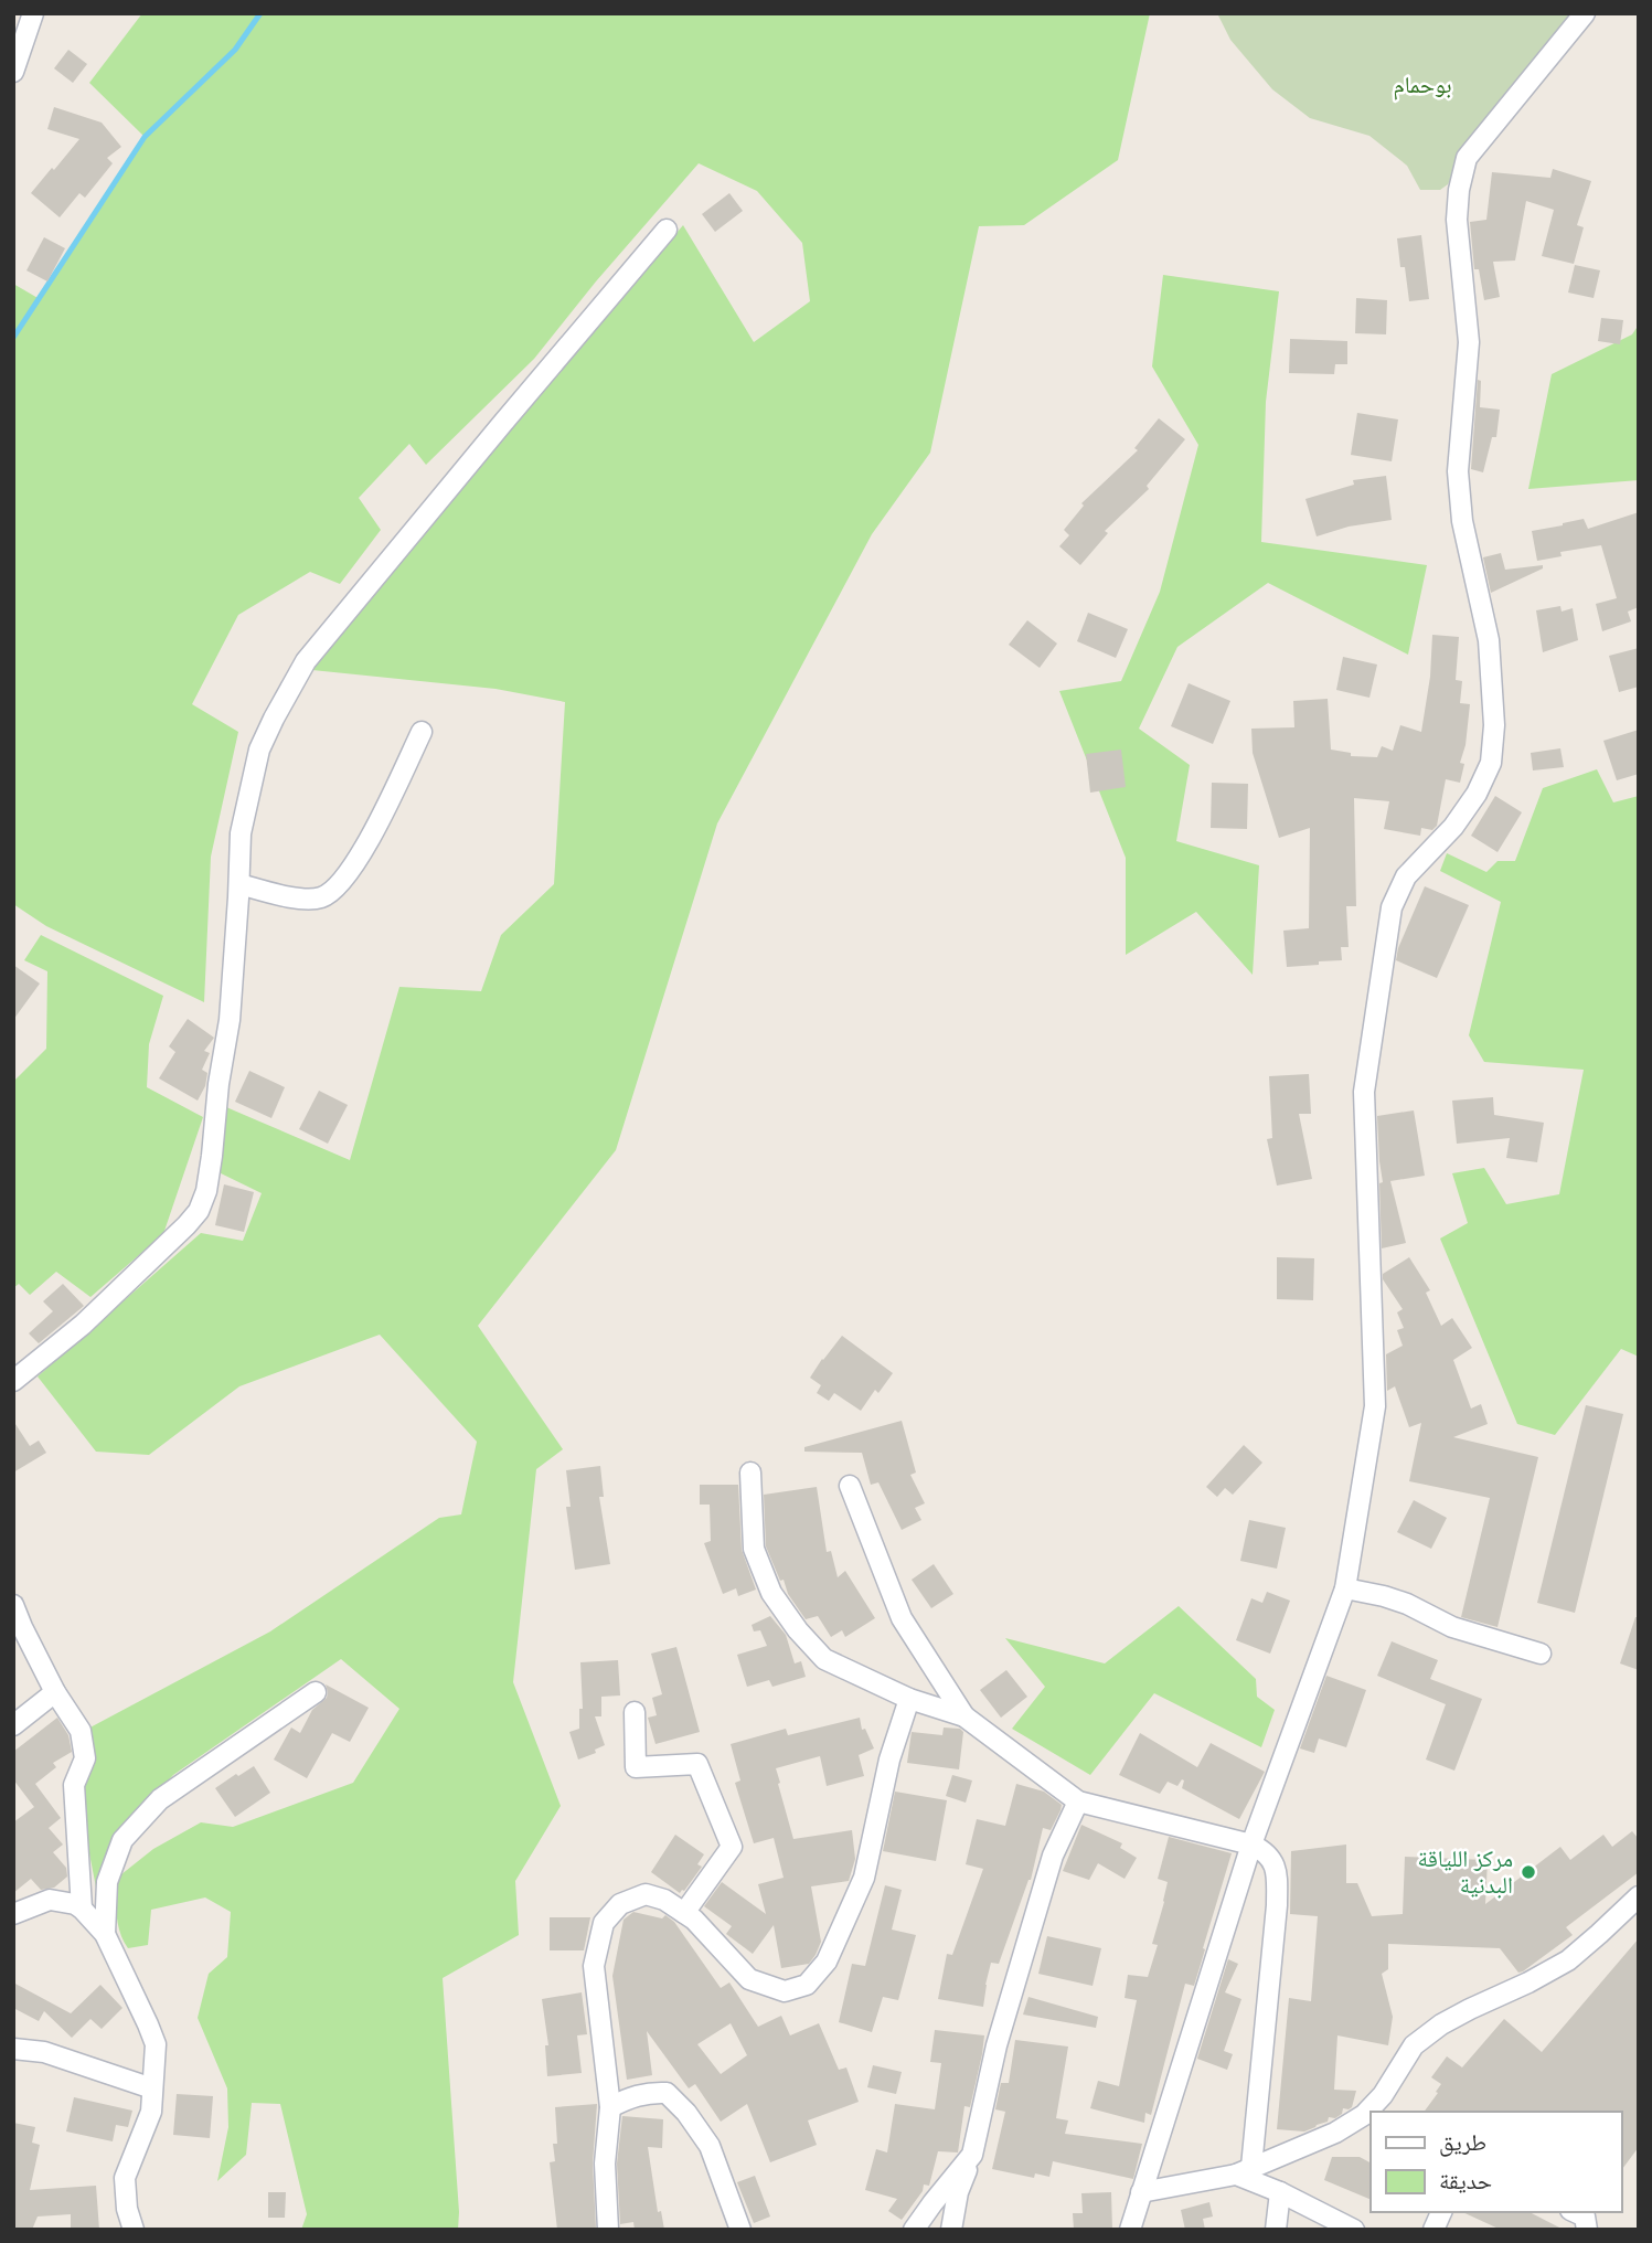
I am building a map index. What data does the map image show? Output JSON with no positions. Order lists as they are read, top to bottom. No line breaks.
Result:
{"parks":["بوحمام"],"places":["مركز اللياقة البدنية"],"legend":["طريق","حديقة"]}
